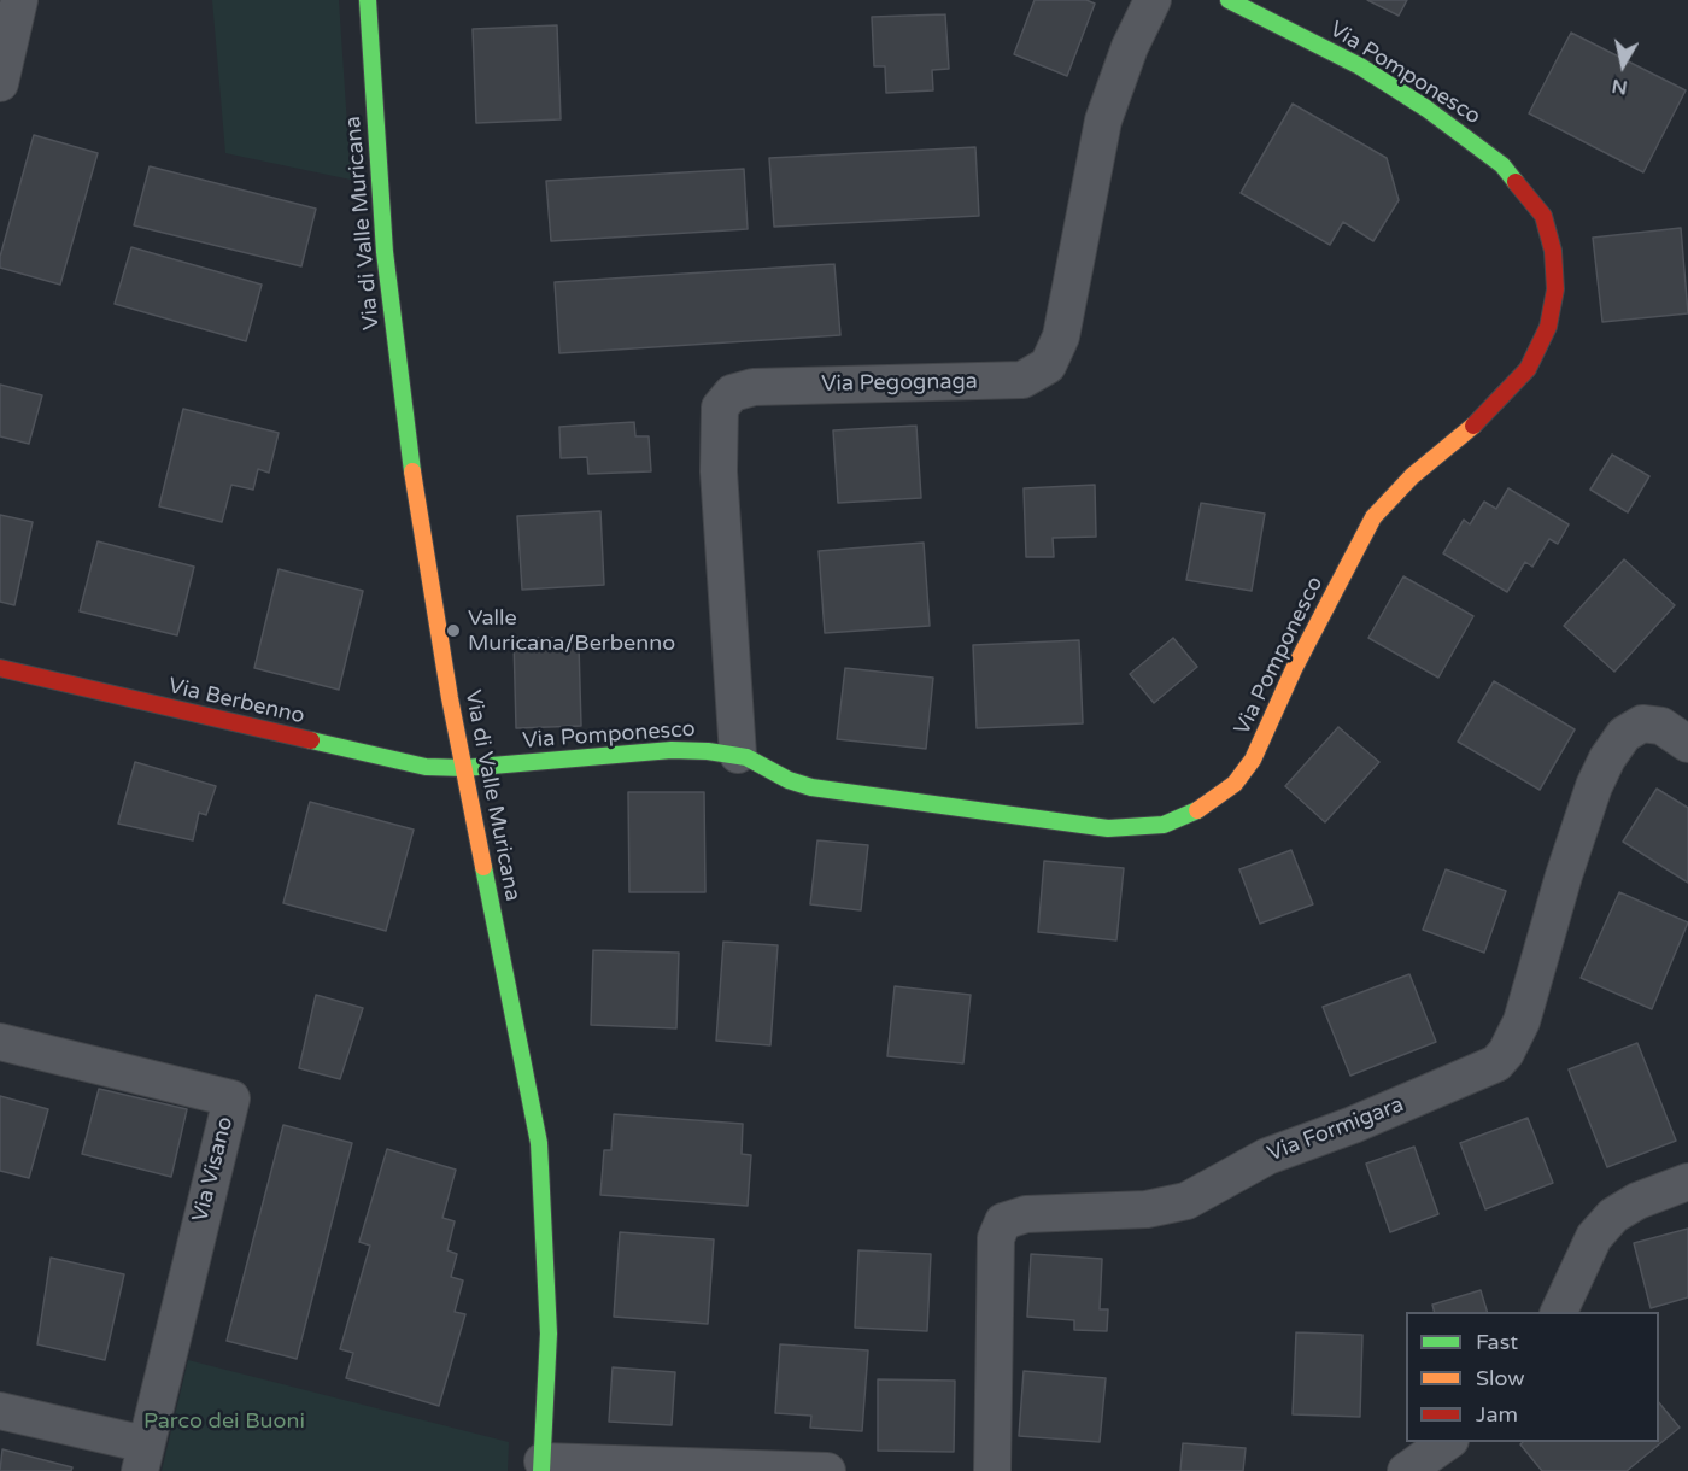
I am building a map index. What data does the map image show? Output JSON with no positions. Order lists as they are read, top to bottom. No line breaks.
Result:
{"streets":{"street":["Via Pomponesco","Via di Valle Muricana","Via Pegognaga","Via Berbenno","Via Formigara","Via Visano"]},"crossings":[["Via Pomponesco","Via di Valle Muricana"],["Via Pomponesco","Via Pegognaga"],["Via Pomponesco","Via Berbenno"],["Via di Valle Muricana","Via Berbenno"]],"parks":["Parco dei Buoni"],"places":["Valle Muricana/Berbenno"],"legend":["Fast","Slow","Jam"],"north":"bottom"}
